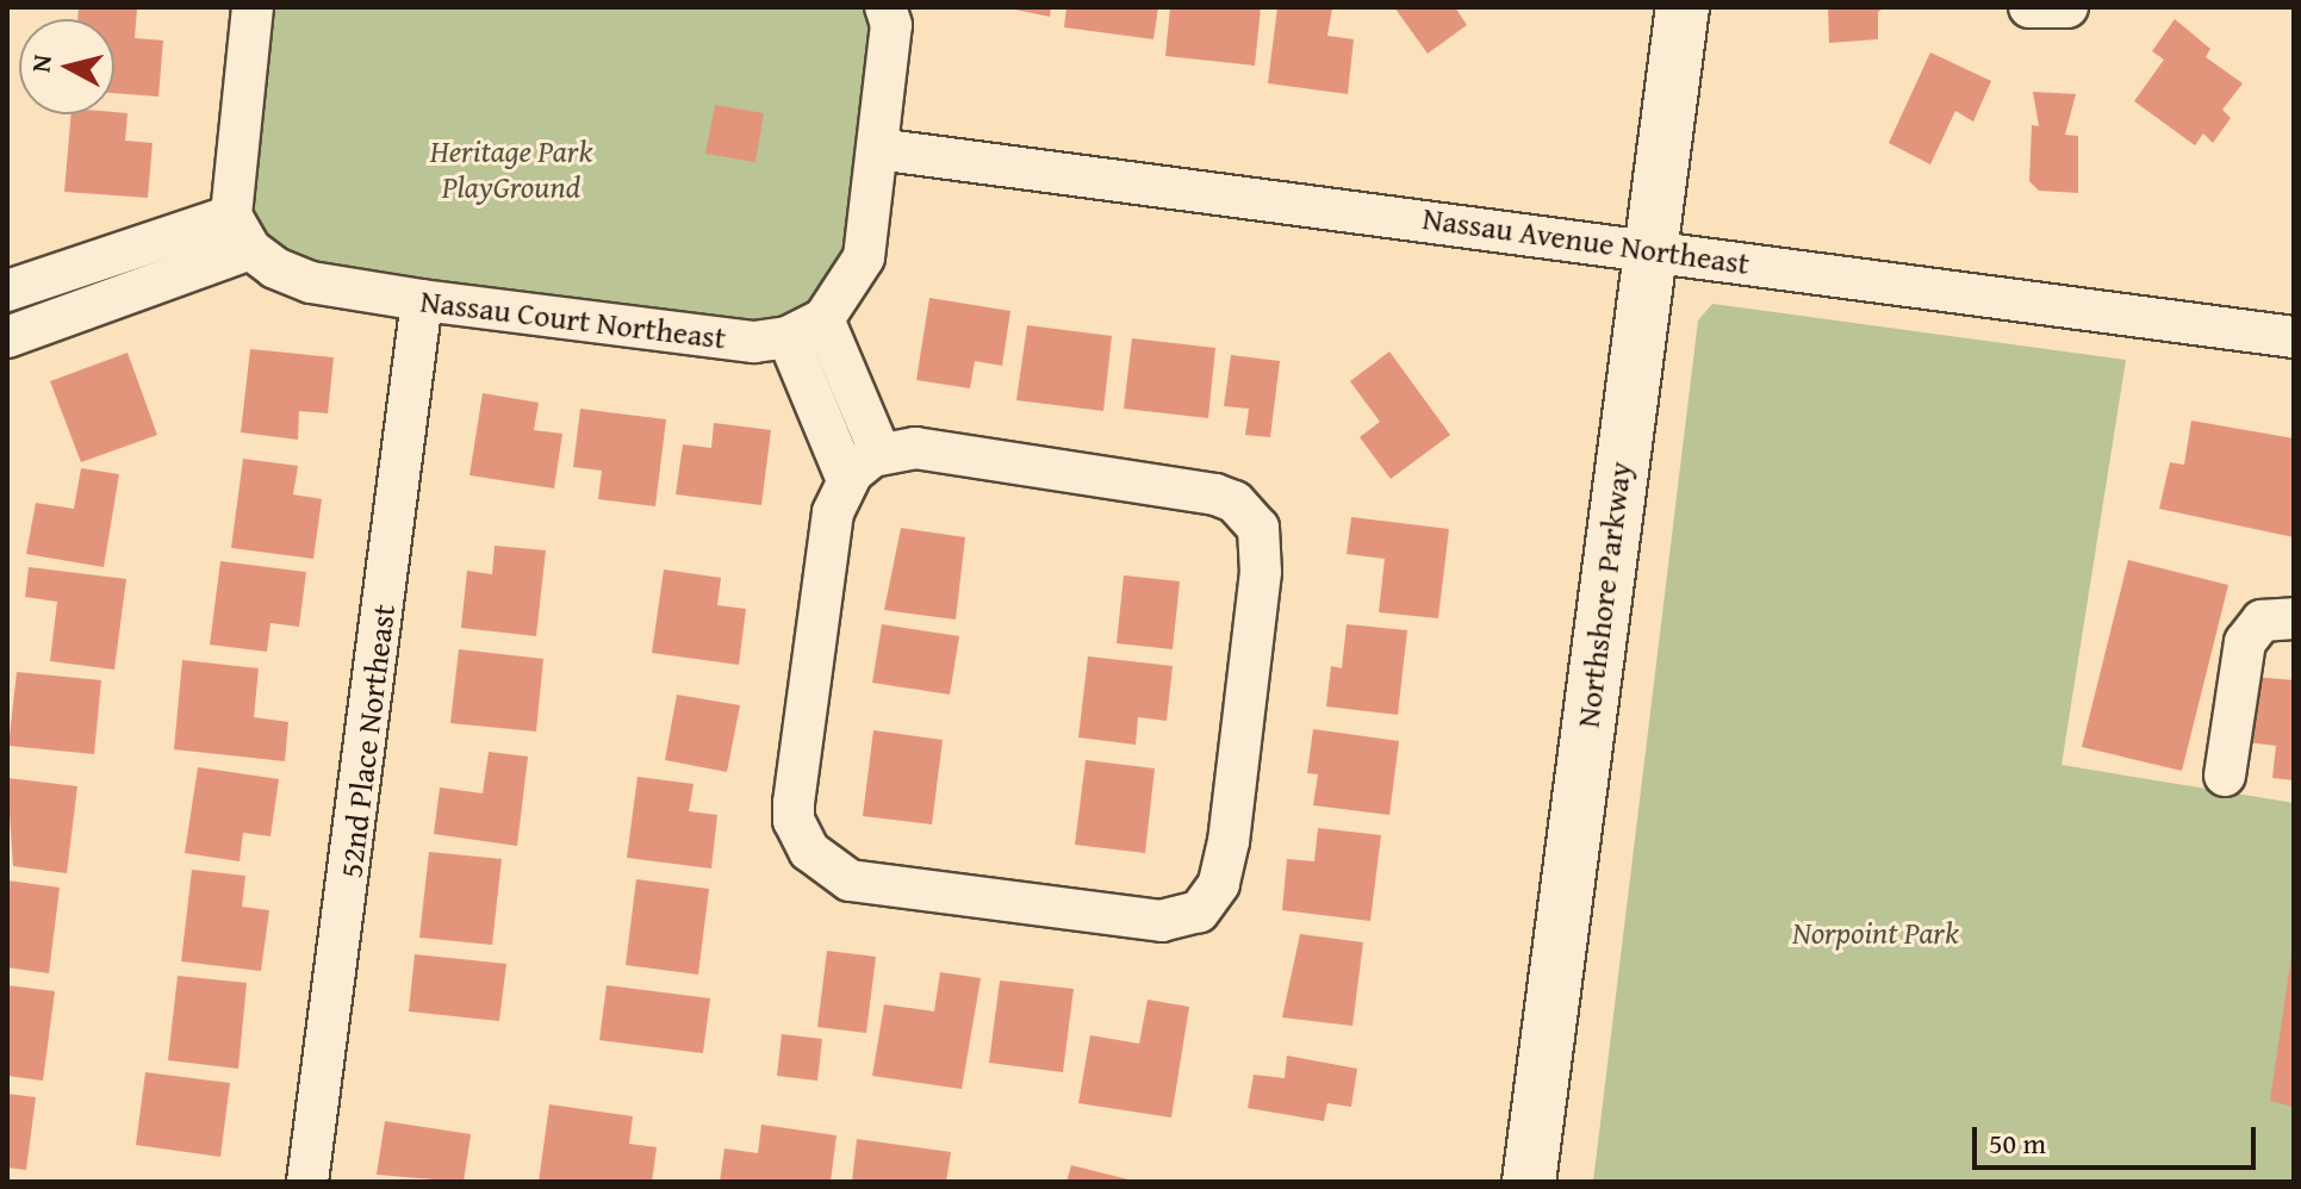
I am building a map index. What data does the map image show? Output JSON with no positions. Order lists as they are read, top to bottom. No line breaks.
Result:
{"streets":{"street":["Nassau Avenue Northeast","Nassau Court Northeast","Northshore Parkway","52nd Place Northeast"]},"crossings":[["Nassau Avenue Northeast","Northshore Parkway"],["Nassau Court Northeast","52nd Place Northeast"]],"parks":["Heritage Park PlayGround","Norpoint Park"],"scale_bar":"50 m","north":"left"}
